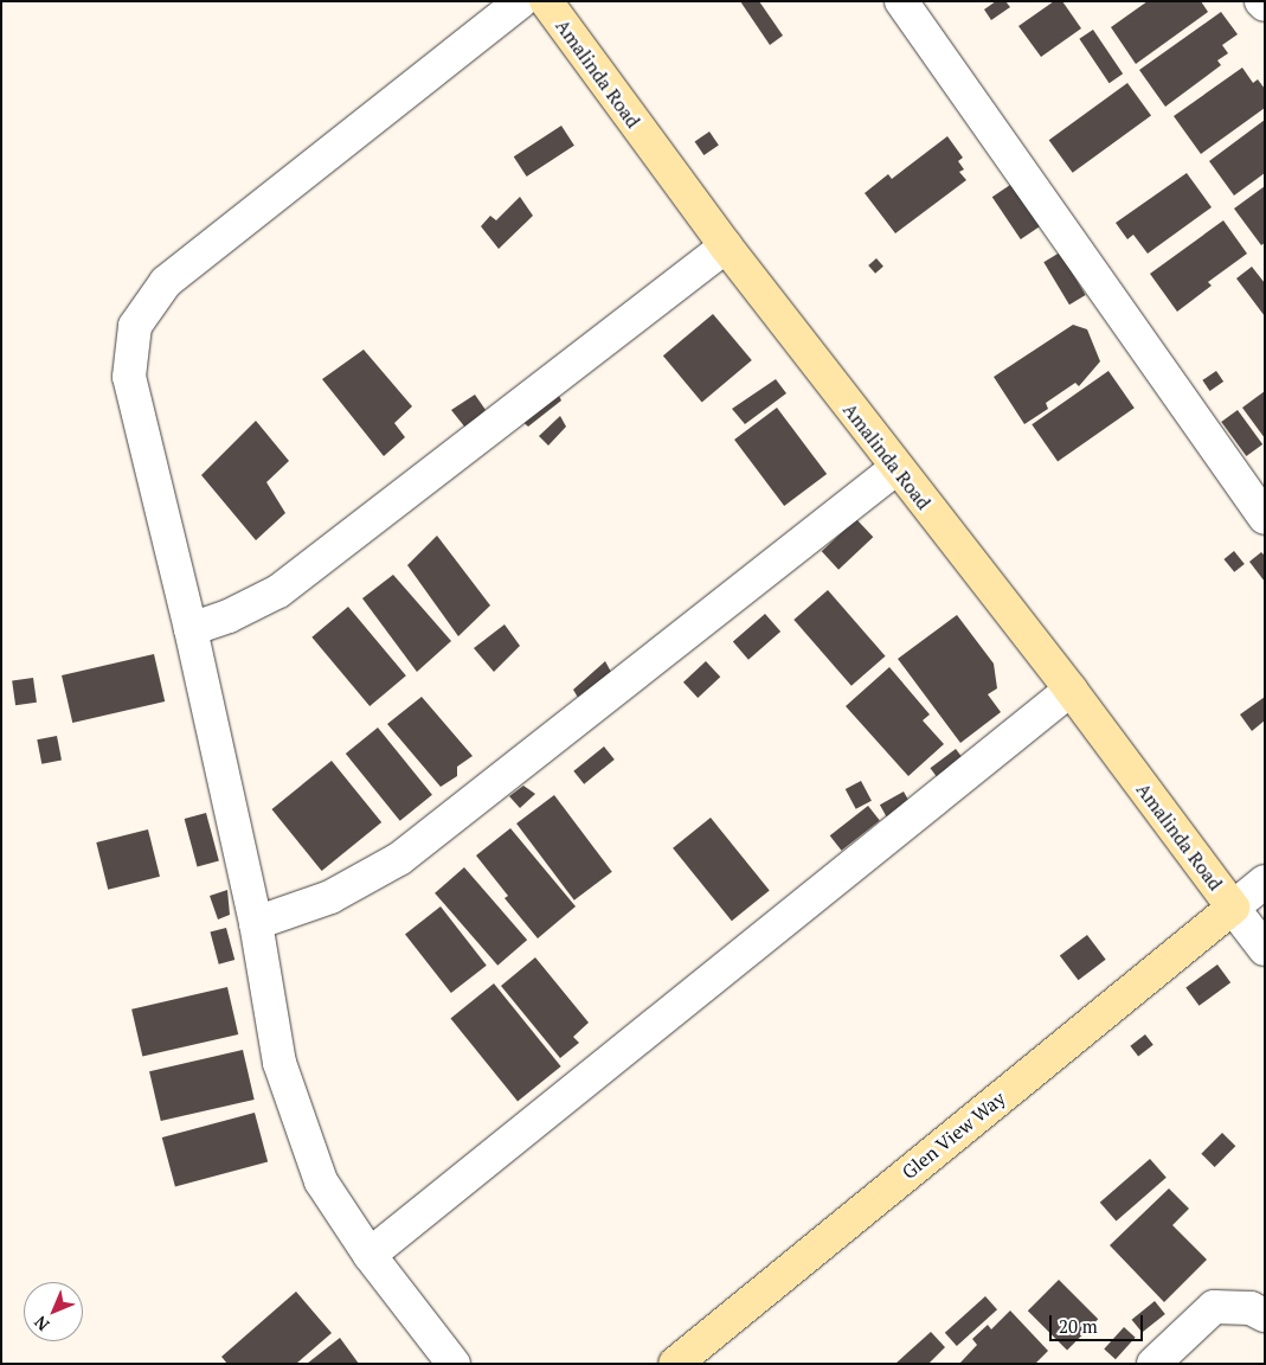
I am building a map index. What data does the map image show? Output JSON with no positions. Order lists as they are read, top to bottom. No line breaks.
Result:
{"streets":{"street":["Amalinda Road","Glen View Way"]},"crossings":[["Amalinda Road","Glen View Way"]],"scale_bar":"20 m","north":"bottom left"}
